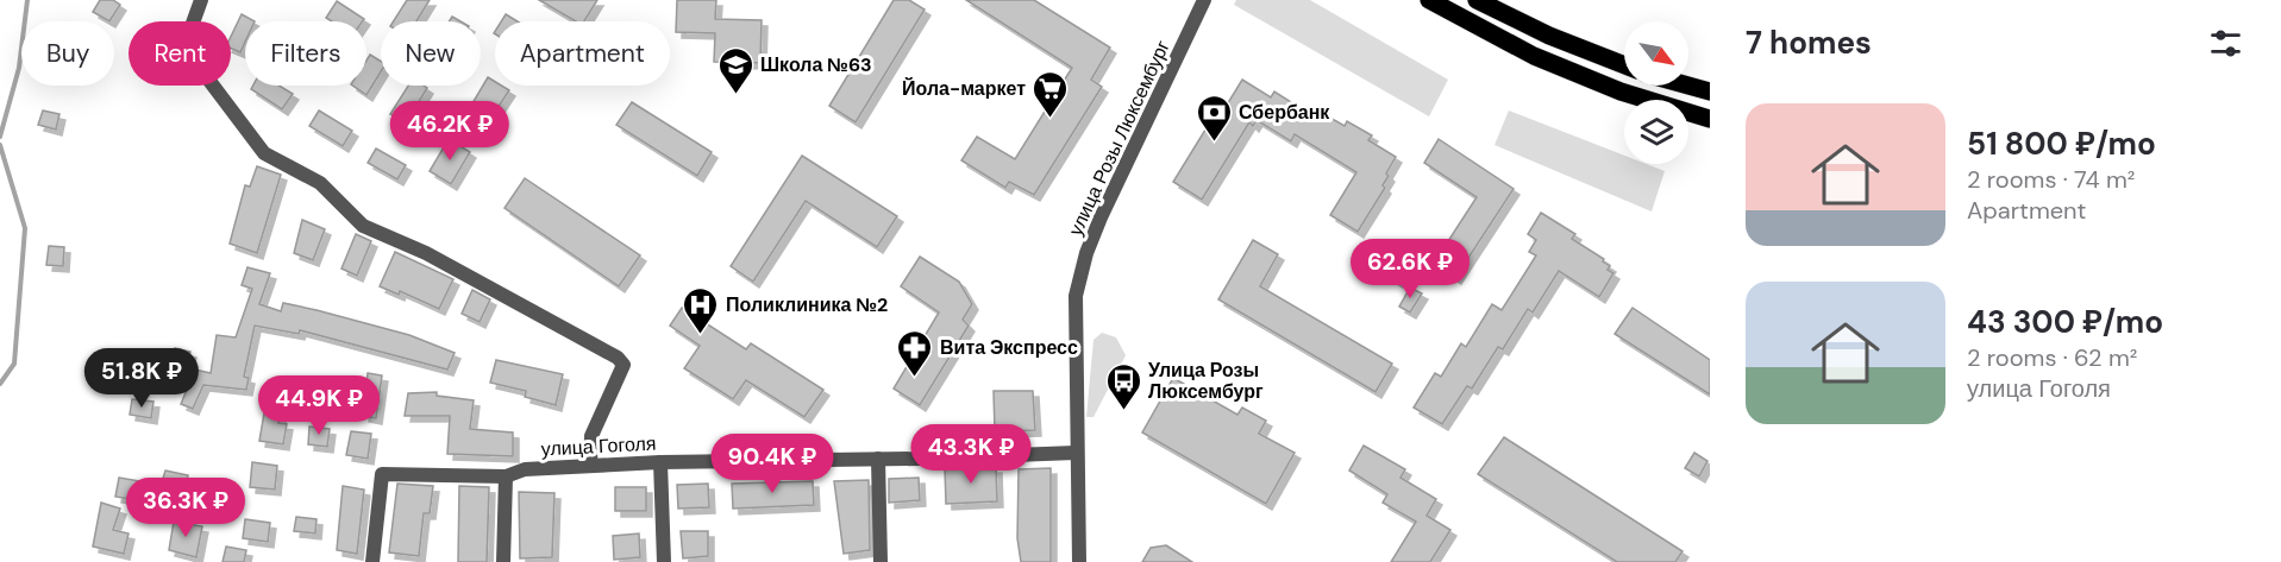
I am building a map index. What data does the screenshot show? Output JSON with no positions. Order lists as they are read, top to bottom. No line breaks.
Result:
{"streets":{"street":["улица Розы Люксембург","улица Гоголя"]},"crossings":[["улица Розы Люксембург","улица Гоголя"]],"places":{"school or university":["Школа №63"],"supermarket":["Йола-маркет"],"bank":["Сбербанк"],"hospital":["Поликлиника №2"],"pharmacy":["Вита Экспресс"],"bus stop":["Улица Розы Люксембург"]},"north":"bottom right","page":{"heading":"7 homes","chip":["Buy","Rent","Filters","New","Apartment"],"list":[{"name":"51 800 ₽/mo","note":"2 rooms · 74 m² · Apartment"},{"name":"43 300 ₽/mo","note":"2 rooms · 62 m² · улица Гоголя"}],"price":["46.2K ₽","62.6K ₽","51.8K ₽","44.9K ₽","43.3K ₽","90.4K ₽","36.3K ₽"]}}
